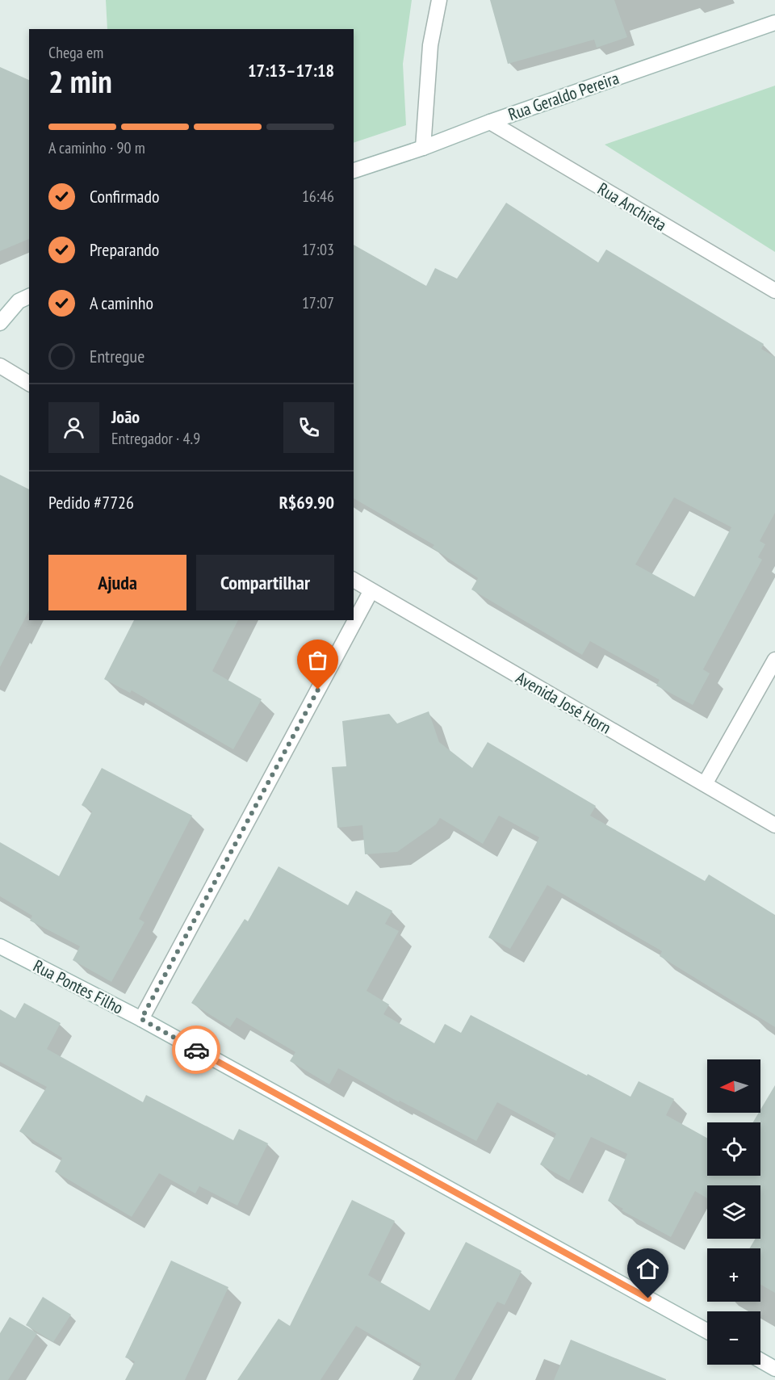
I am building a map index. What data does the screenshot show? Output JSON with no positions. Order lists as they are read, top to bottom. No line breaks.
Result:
{"streets":{"street":["Rua Geraldo Pereira","Rua Anchieta","Avenida José Horn","Rua Pontes Filho"]},"crossings":[["Rua Geraldo Pereira","Rua Anchieta"]],"north":"left","page":{"heading":["2 min","Chega em","17:13–17:18"],"panel":["João","Entregador · 4.9","Pedido #7726","R$69.90"],"bar":"A caminho · 90 m","list":[["Confirmado","16:46"],["Preparando","17:03"],["A caminho","17:07"],"Entregue"],"buttons":["Ajuda","Compartilhar"],"map_buttons":["+","−"]}}
